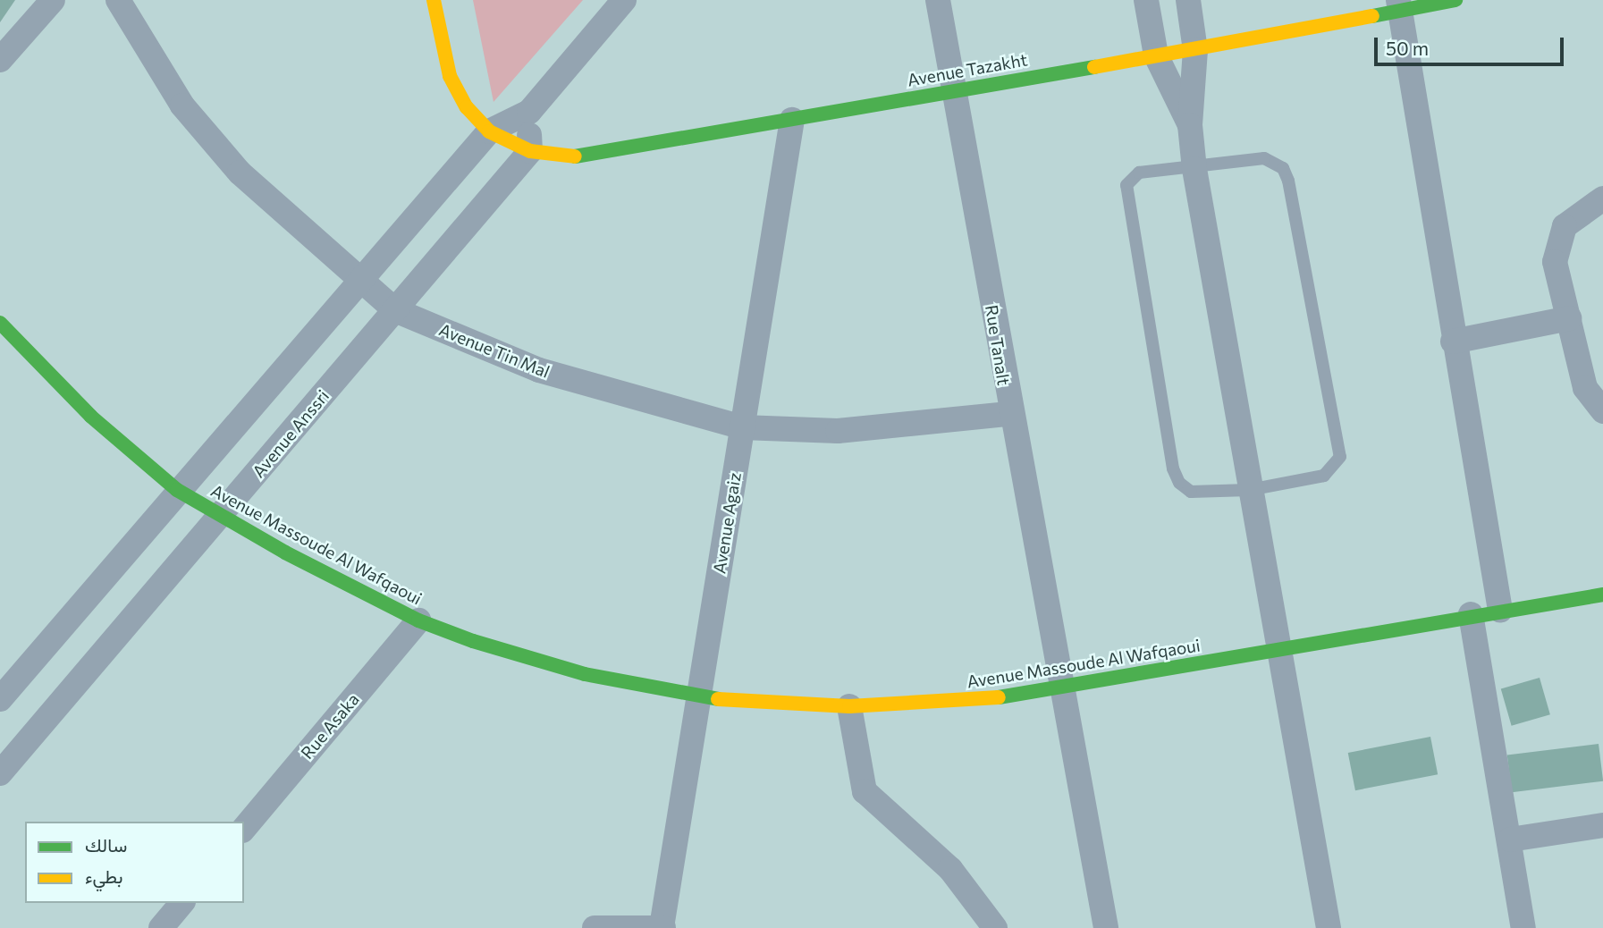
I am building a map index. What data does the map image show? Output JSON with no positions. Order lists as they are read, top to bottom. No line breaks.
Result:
{"streets":{"street":["Avenue Tazakht","Rue Tanalt","Avenue Tin Mal","Avenue Anssri","Avenue Agaiz","Avenue Massoude Al Wafqaoui","Rue Asaka"]},"crossings":[["Avenue Tazakht","Rue Tanalt"],["Avenue Tazakht","Avenue Anssri"],["Avenue Tazakht","Avenue Agaiz"],["Rue Tanalt","Avenue Tin Mal"],["Rue Tanalt","Avenue Massoude Al Wafqaoui"],["Avenue Tin Mal","Avenue Anssri"],["Avenue Tin Mal","Avenue Agaiz"],["Avenue Anssri","Avenue Massoude Al Wafqaoui"],["Avenue Agaiz","Avenue Massoude Al Wafqaoui"],["Avenue Massoude Al Wafqaoui","Rue Asaka"]],"legend":["سالك","بطيء"],"scale_bar":"50 m"}
